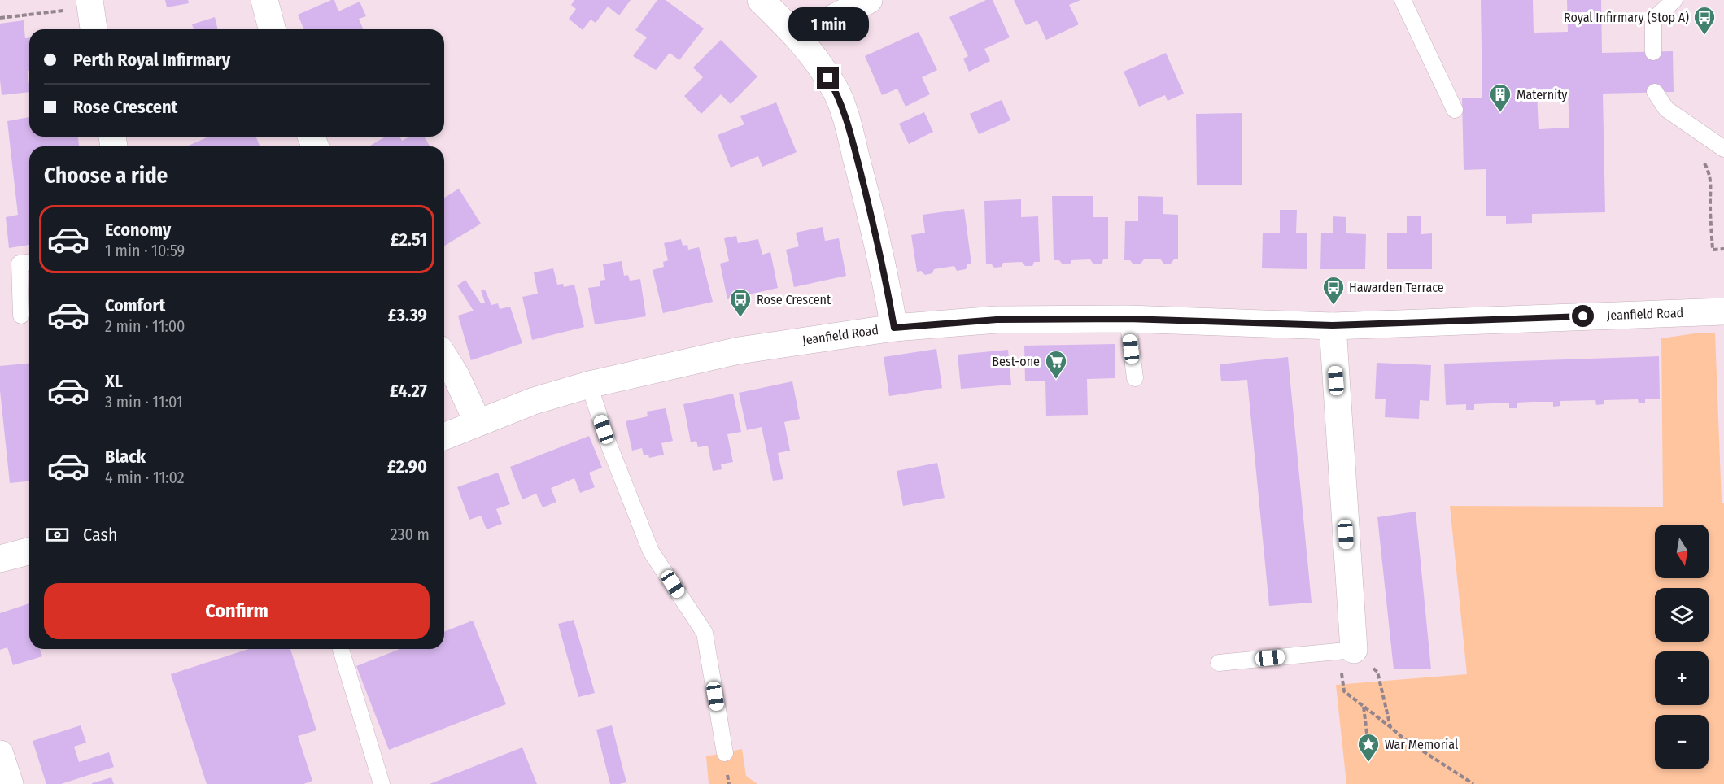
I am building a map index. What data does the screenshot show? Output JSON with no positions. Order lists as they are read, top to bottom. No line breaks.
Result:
{"streets":{"street":["Jeanfield Road"]},"places":{"bus stop":["Royal Infirmary (Stop A)","Hawarden Terrace","Rose Crescent"],"building":["Maternity"],"supermarket":["Best-one"],"place":["War Memorial"]},"north":"bottom","page":{"bubble":"1 min","banner":["Perth Royal Infirmary","Rose Crescent"],"heading":"Choose a ride","list":[{"name":"Economy","note":"1 min · 10:59","value":"£2.51"},{"name":"Comfort","note":"2 min · 11:00","value":"£3.39"},{"name":"XL","note":"3 min · 11:01","value":"£4.27"},{"name":"Black","note":"4 min · 11:02","value":"£2.90"}],"pay":["Cash","230 m"],"map_buttons":["+","−"],"buttons":"Confirm"}}
